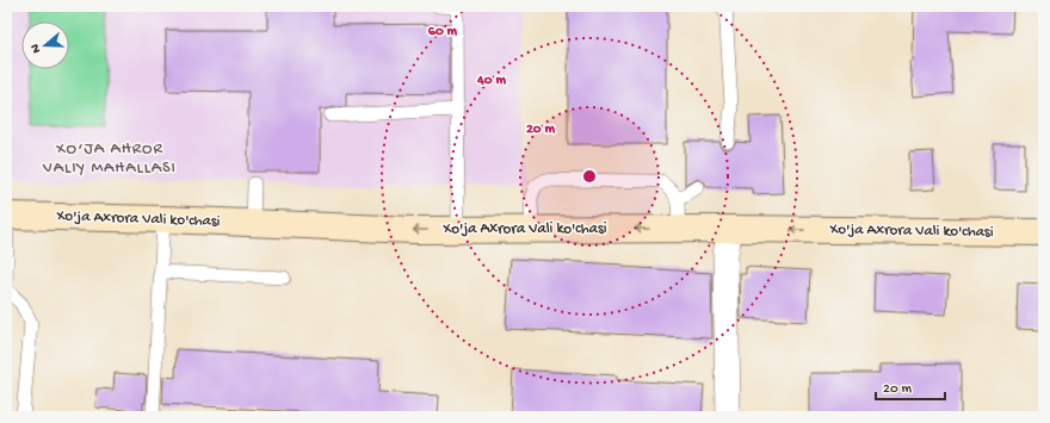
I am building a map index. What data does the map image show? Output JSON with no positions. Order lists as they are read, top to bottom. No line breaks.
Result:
{"streets":{"main road":["Xo'ja Axrora Vali ko'chasi"]},"one_way":["Xo'ja Axrora Vali ko'chasi"],"districts":["XO‘JA AHROR VALIY MAHALLASI"],"scale_bar":"20 m","north":"left","rings":["60 m","40 m","20 m"]}
